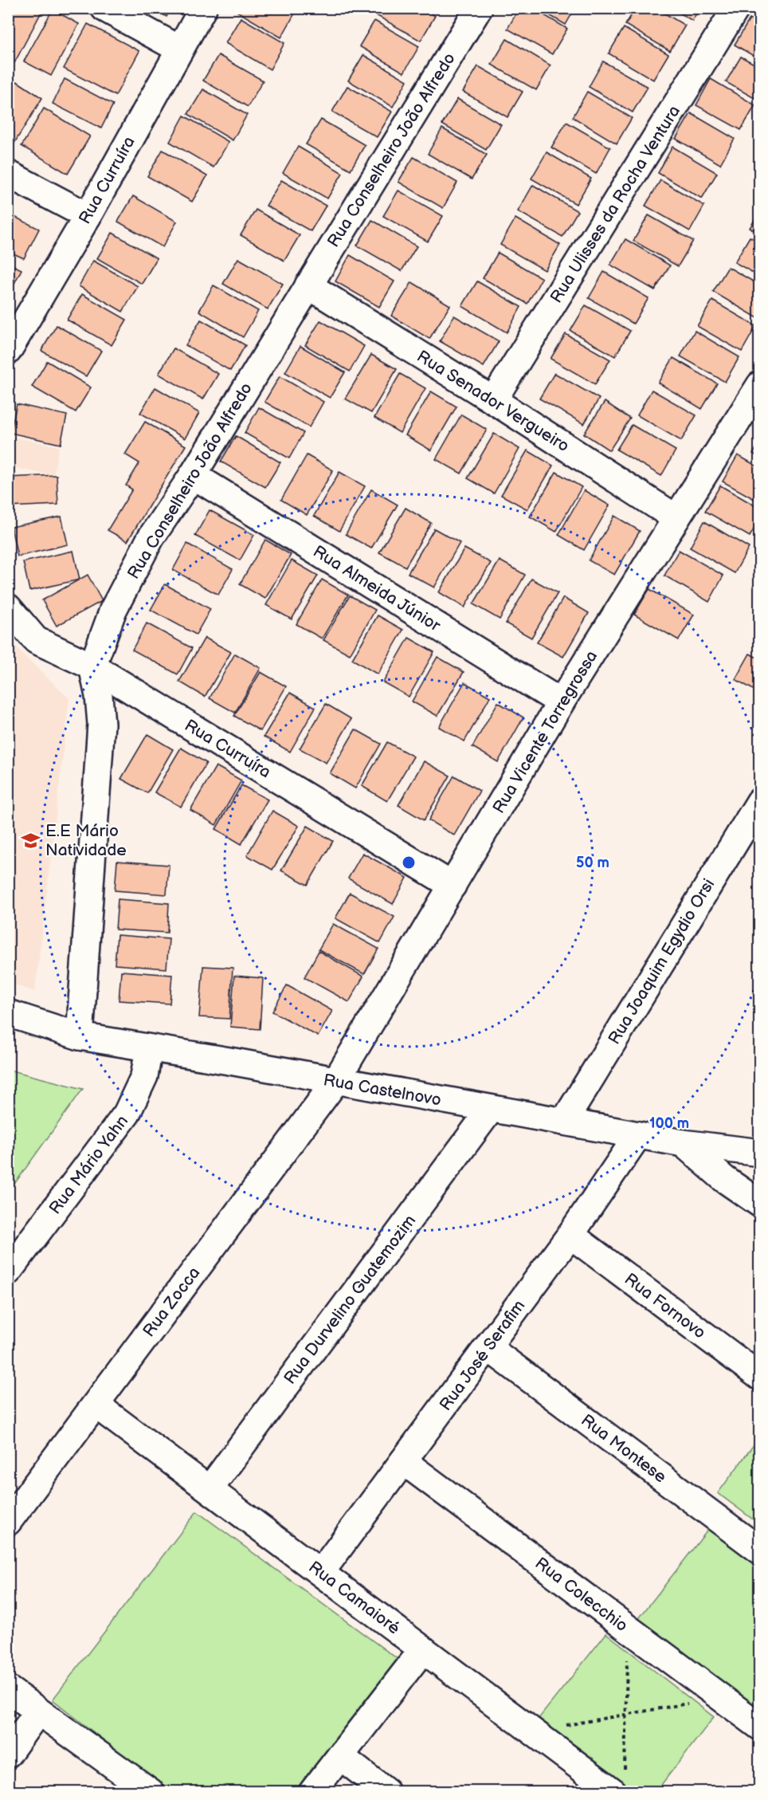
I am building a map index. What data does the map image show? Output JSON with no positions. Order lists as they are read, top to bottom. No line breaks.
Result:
{"streets":{"street":["Rua Conselheiro João Alfredo","Rua Curruíra","Rua Ulisses da Rocha Ventura","Rua Senador Vergueiro","Rua Almeida Júnior","Rua Vicente Torregrossa","Rua Joaquim Egydio Orsi","Rua Castelnovo","Rua Mário Yahn","Rua Durvelino Guatemozim","Rua Zocca","Rua Fornovo","Rua José Serafim","Rua Montese","Rua Colecchio","Rua Camaioré"]},"crossings":[["Rua Conselheiro João Alfredo","Rua Curruíra"],["Rua Conselheiro João Alfredo","Rua Senador Vergueiro"],["Rua Conselheiro João Alfredo","Rua Almeida Júnior"],["Rua Curruíra","Rua Vicente Torregrossa"],["Rua Ulisses da Rocha Ventura","Rua Senador Vergueiro"],["Rua Senador Vergueiro","Rua Vicente Torregrossa"],["Rua Almeida Júnior","Rua Vicente Torregrossa"],["Rua Vicente Torregrossa","Rua Castelnovo"],["Rua Vicente Torregrossa","Rua Zocca"],["Rua Joaquim Egydio Orsi","Rua Castelnovo"],["Rua Castelnovo","Rua Mário Yahn"],["Rua Castelnovo","Rua Durvelino Guatemozim"],["Rua Castelnovo","Rua Zocca"],["Rua Castelnovo","Rua José Serafim"],["Rua Durvelino Guatemozim","Rua Camaioré"],["Rua Zocca","Rua Camaioré"],["Rua Fornovo","Rua José Serafim"],["Rua José Serafim","Rua Montese"],["Rua José Serafim","Rua Colecchio"],["Rua José Serafim","Rua Camaioré"]],"places":{"school or university":["E.E Mário Natividade"]},"rings":["50 m","100 m"]}
